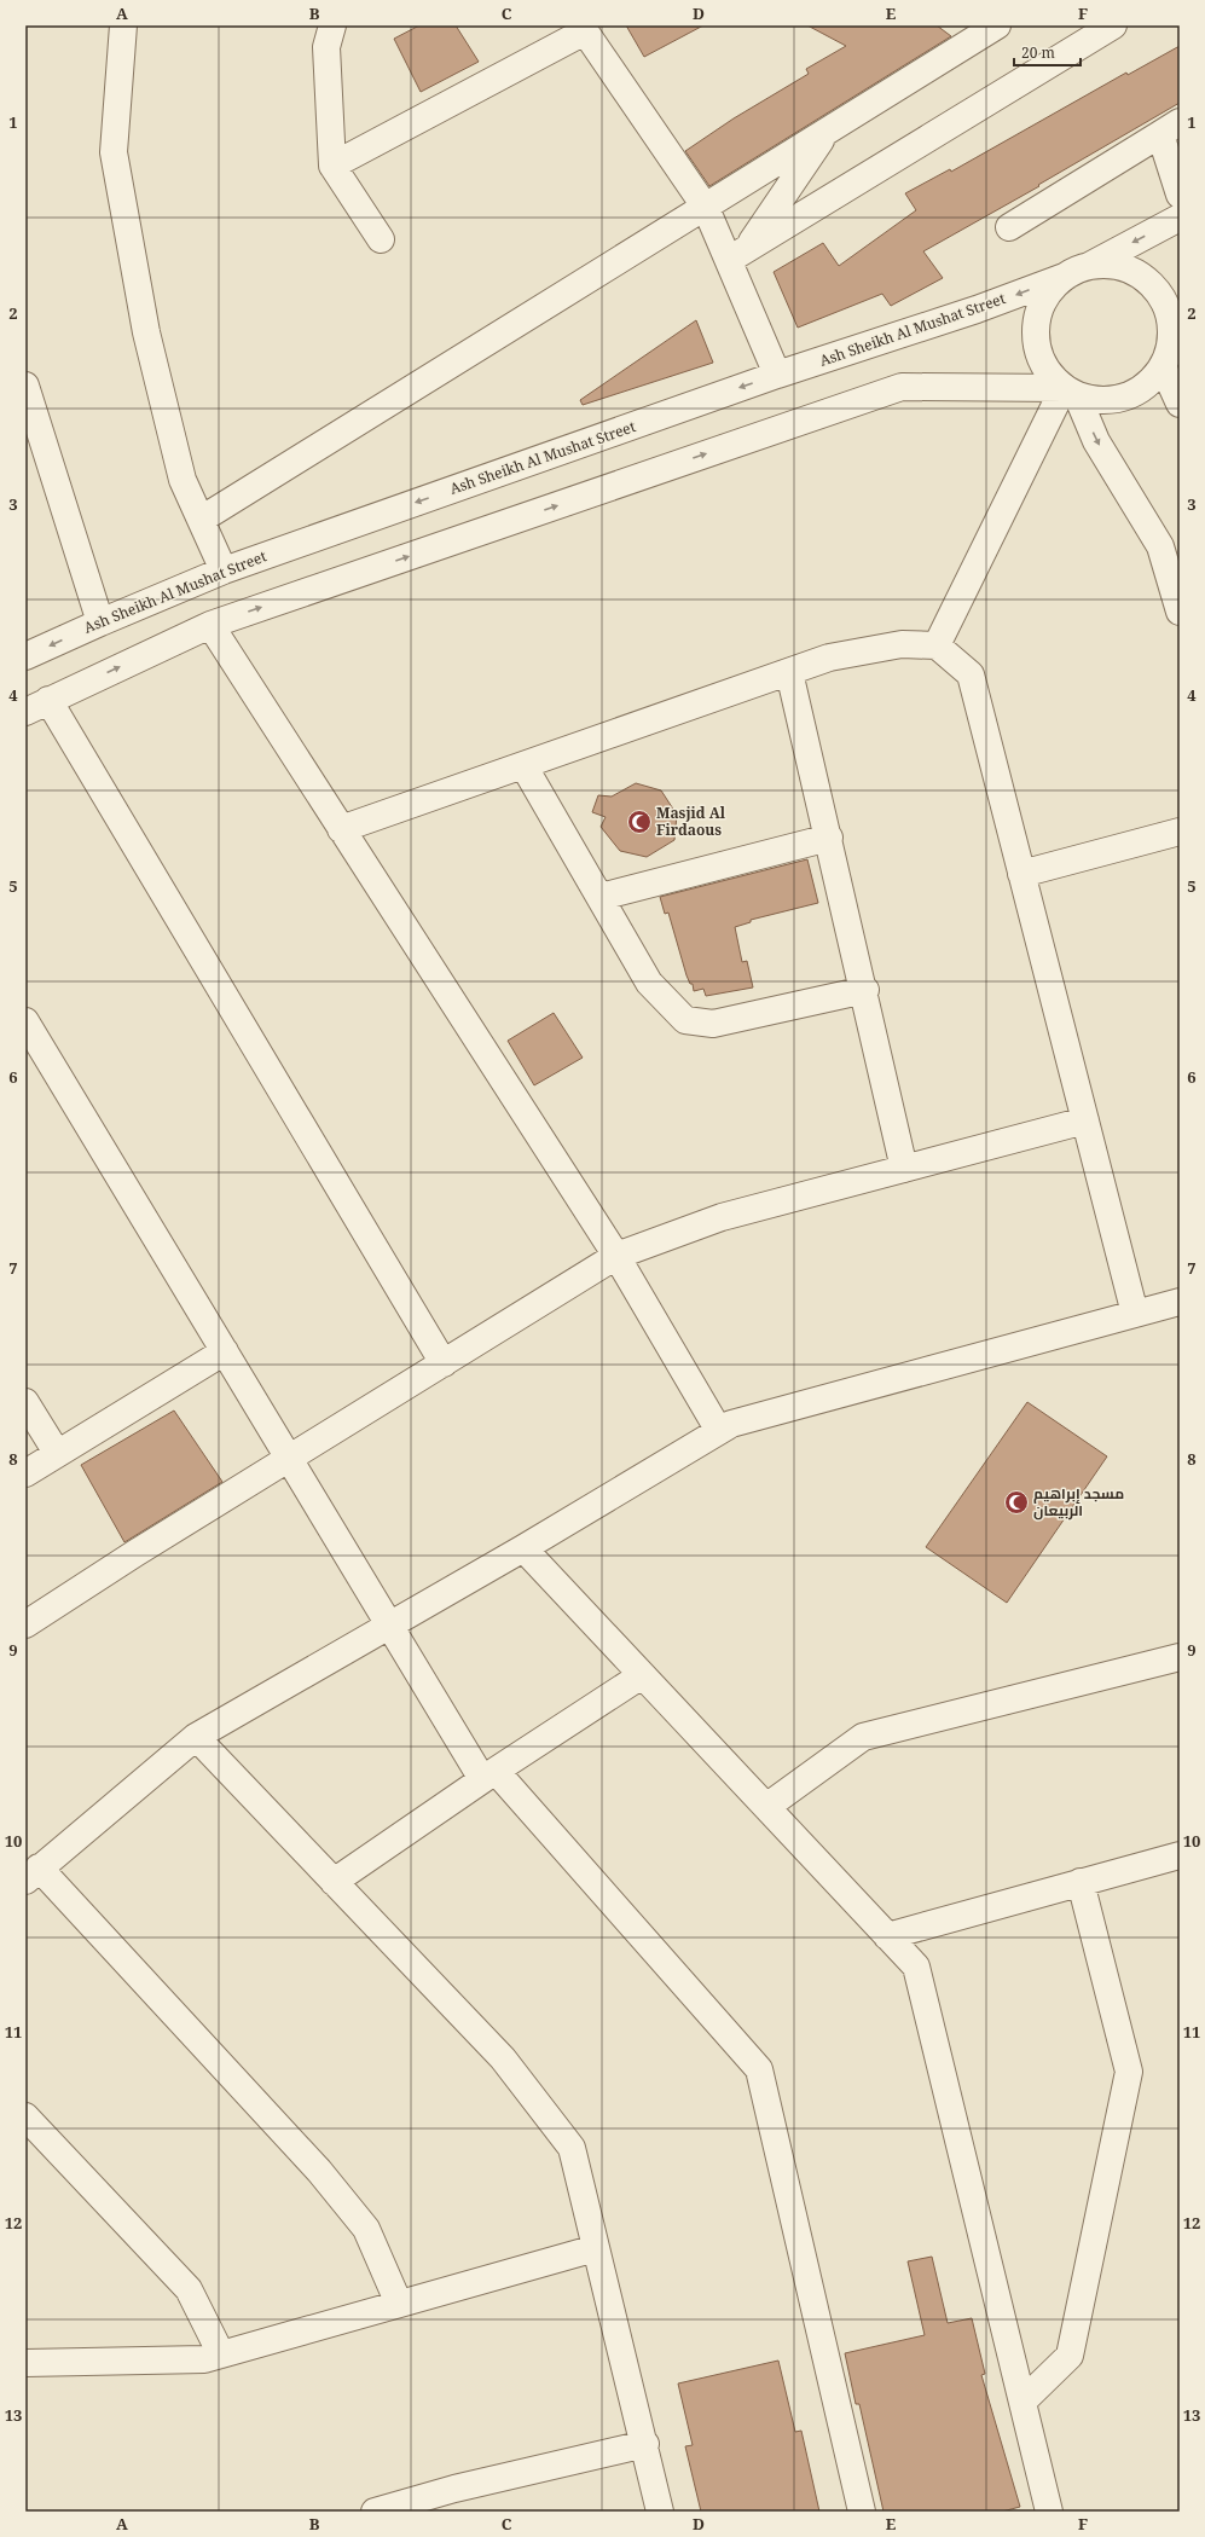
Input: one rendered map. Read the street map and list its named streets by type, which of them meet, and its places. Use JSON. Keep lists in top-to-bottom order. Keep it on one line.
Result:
{"streets":{"street":["Ash Sheikh Al Mushat Street"]},"places":{"mosque":["Masjid Al Firdaous","مسجد إبراهيم الربيعان"]},"scale_bar":"20 m","grid":{"columns":["A","B","C","D","E","F"],"rows":["1","2","3","4","5","6","7","8","9","10","11","12","13"]}}
